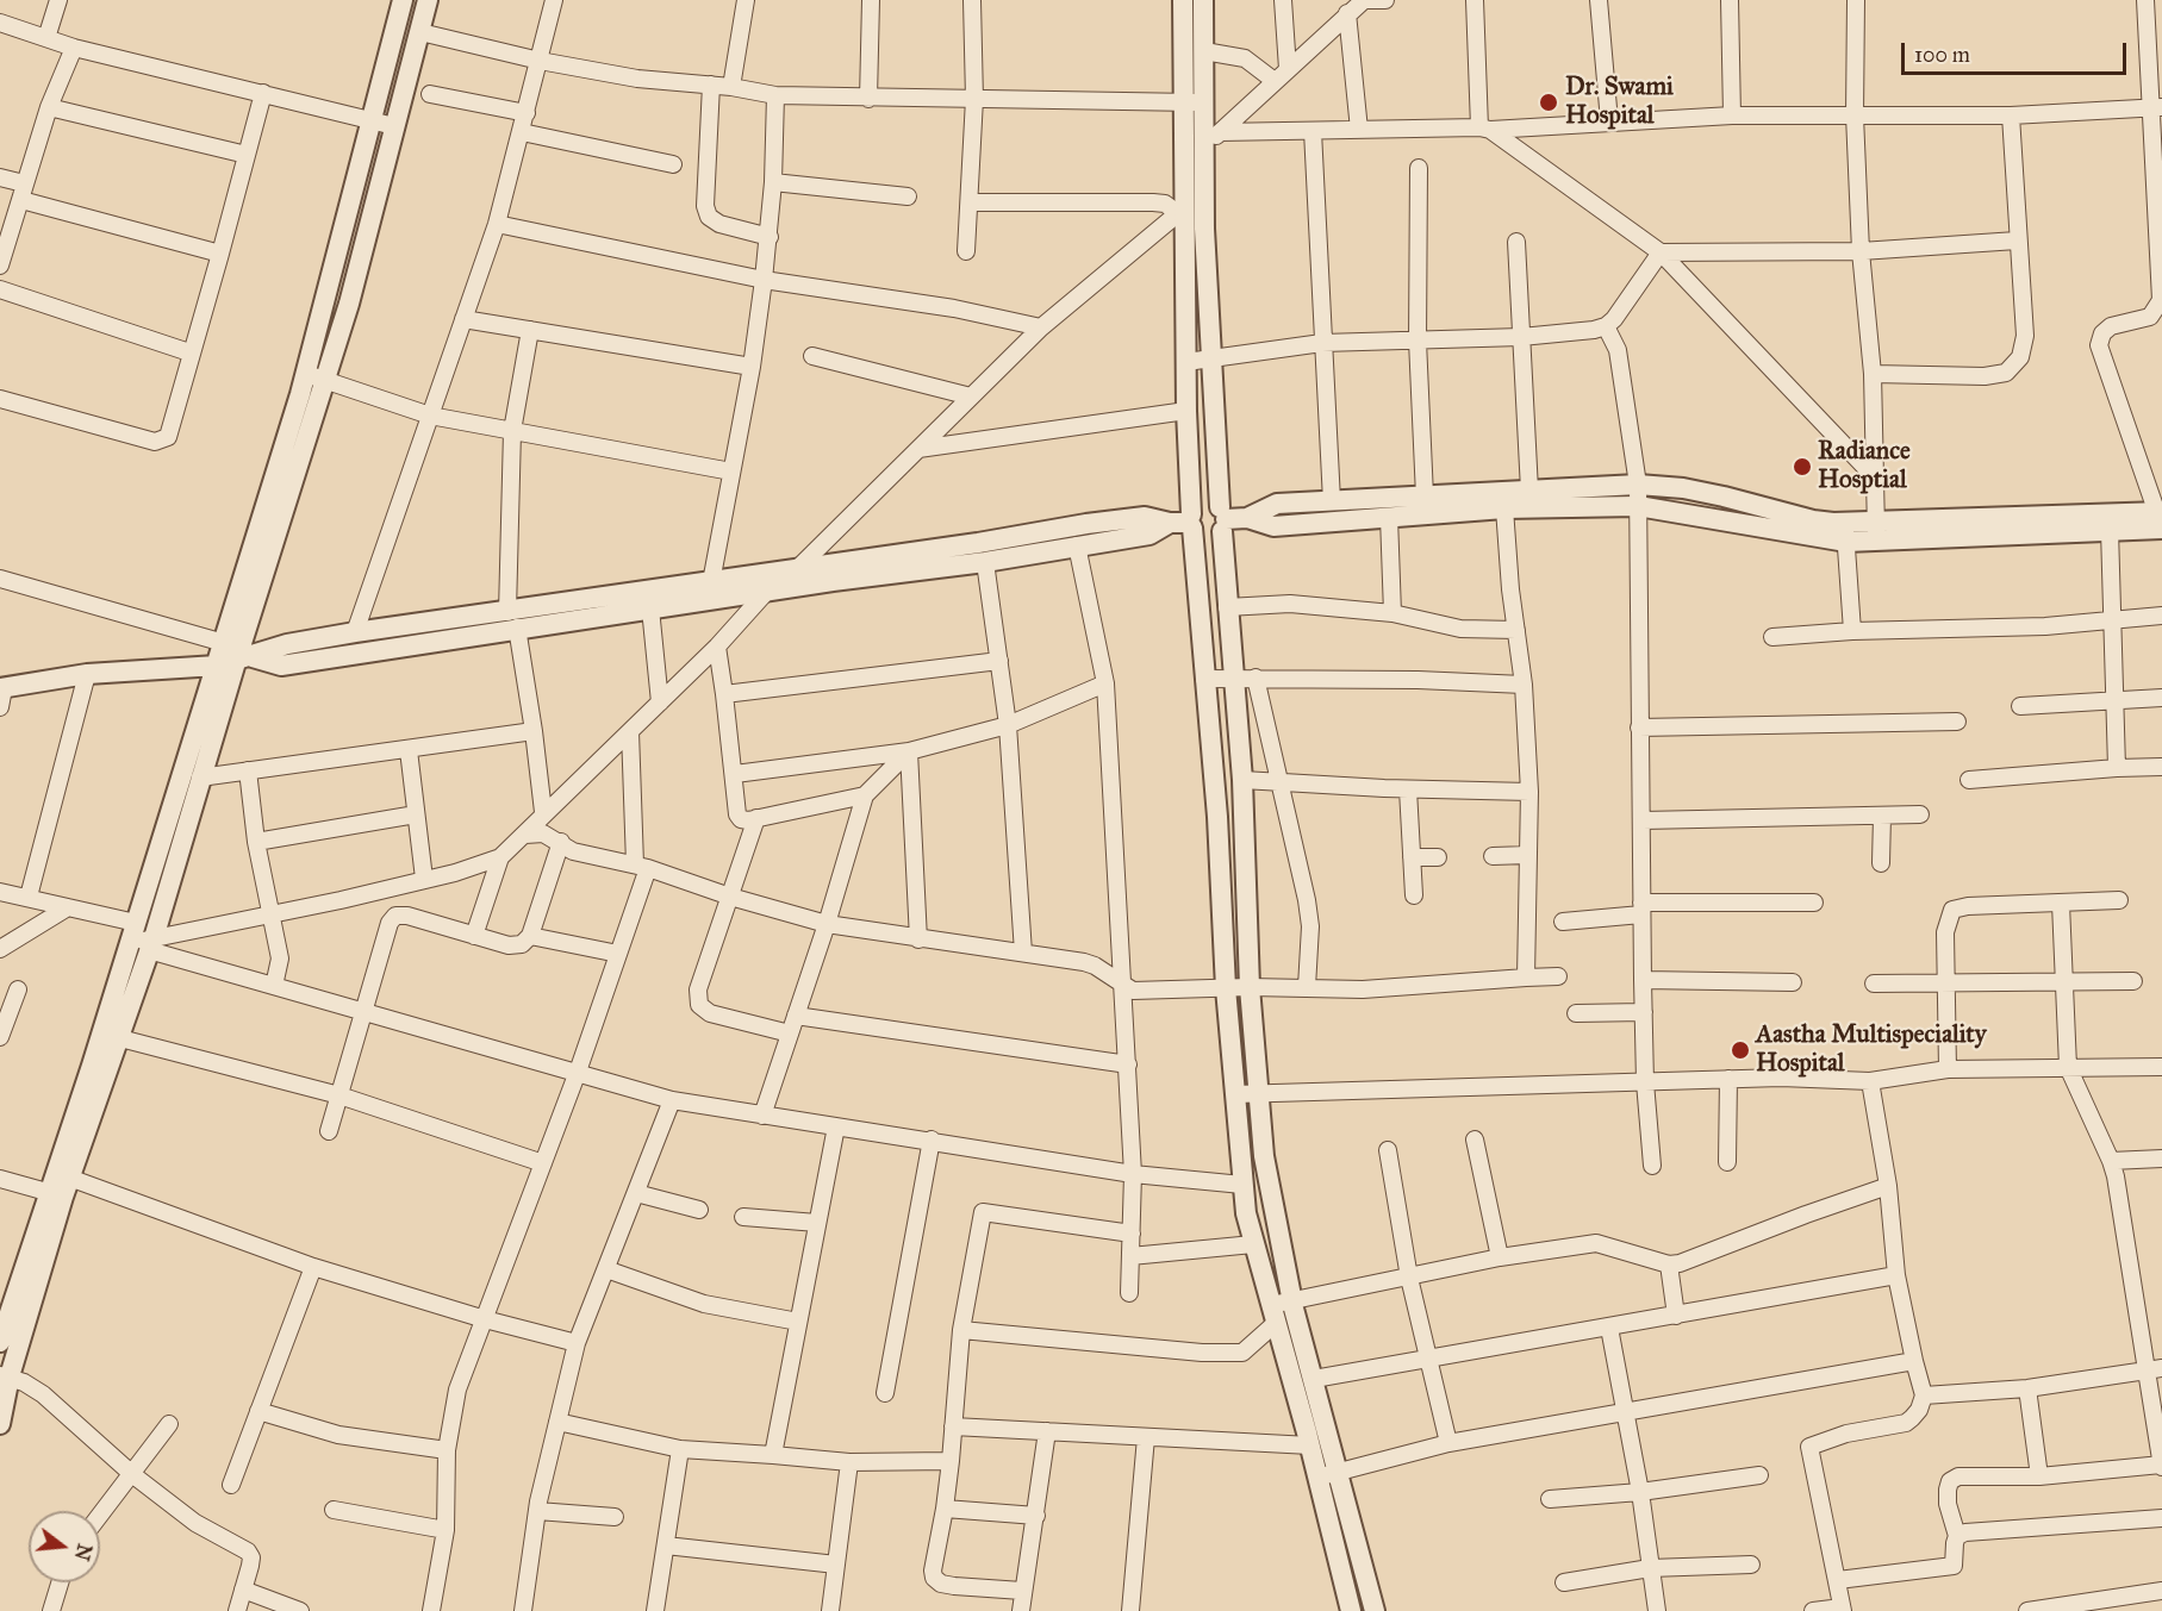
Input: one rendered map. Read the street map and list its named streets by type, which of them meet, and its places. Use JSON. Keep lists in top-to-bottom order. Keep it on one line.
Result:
{"places":["Dr. Swami Hospital","Radiance Hosptial","Aastha Multispeciality Hospital"],"scale_bar":"100 m","north":"right"}
